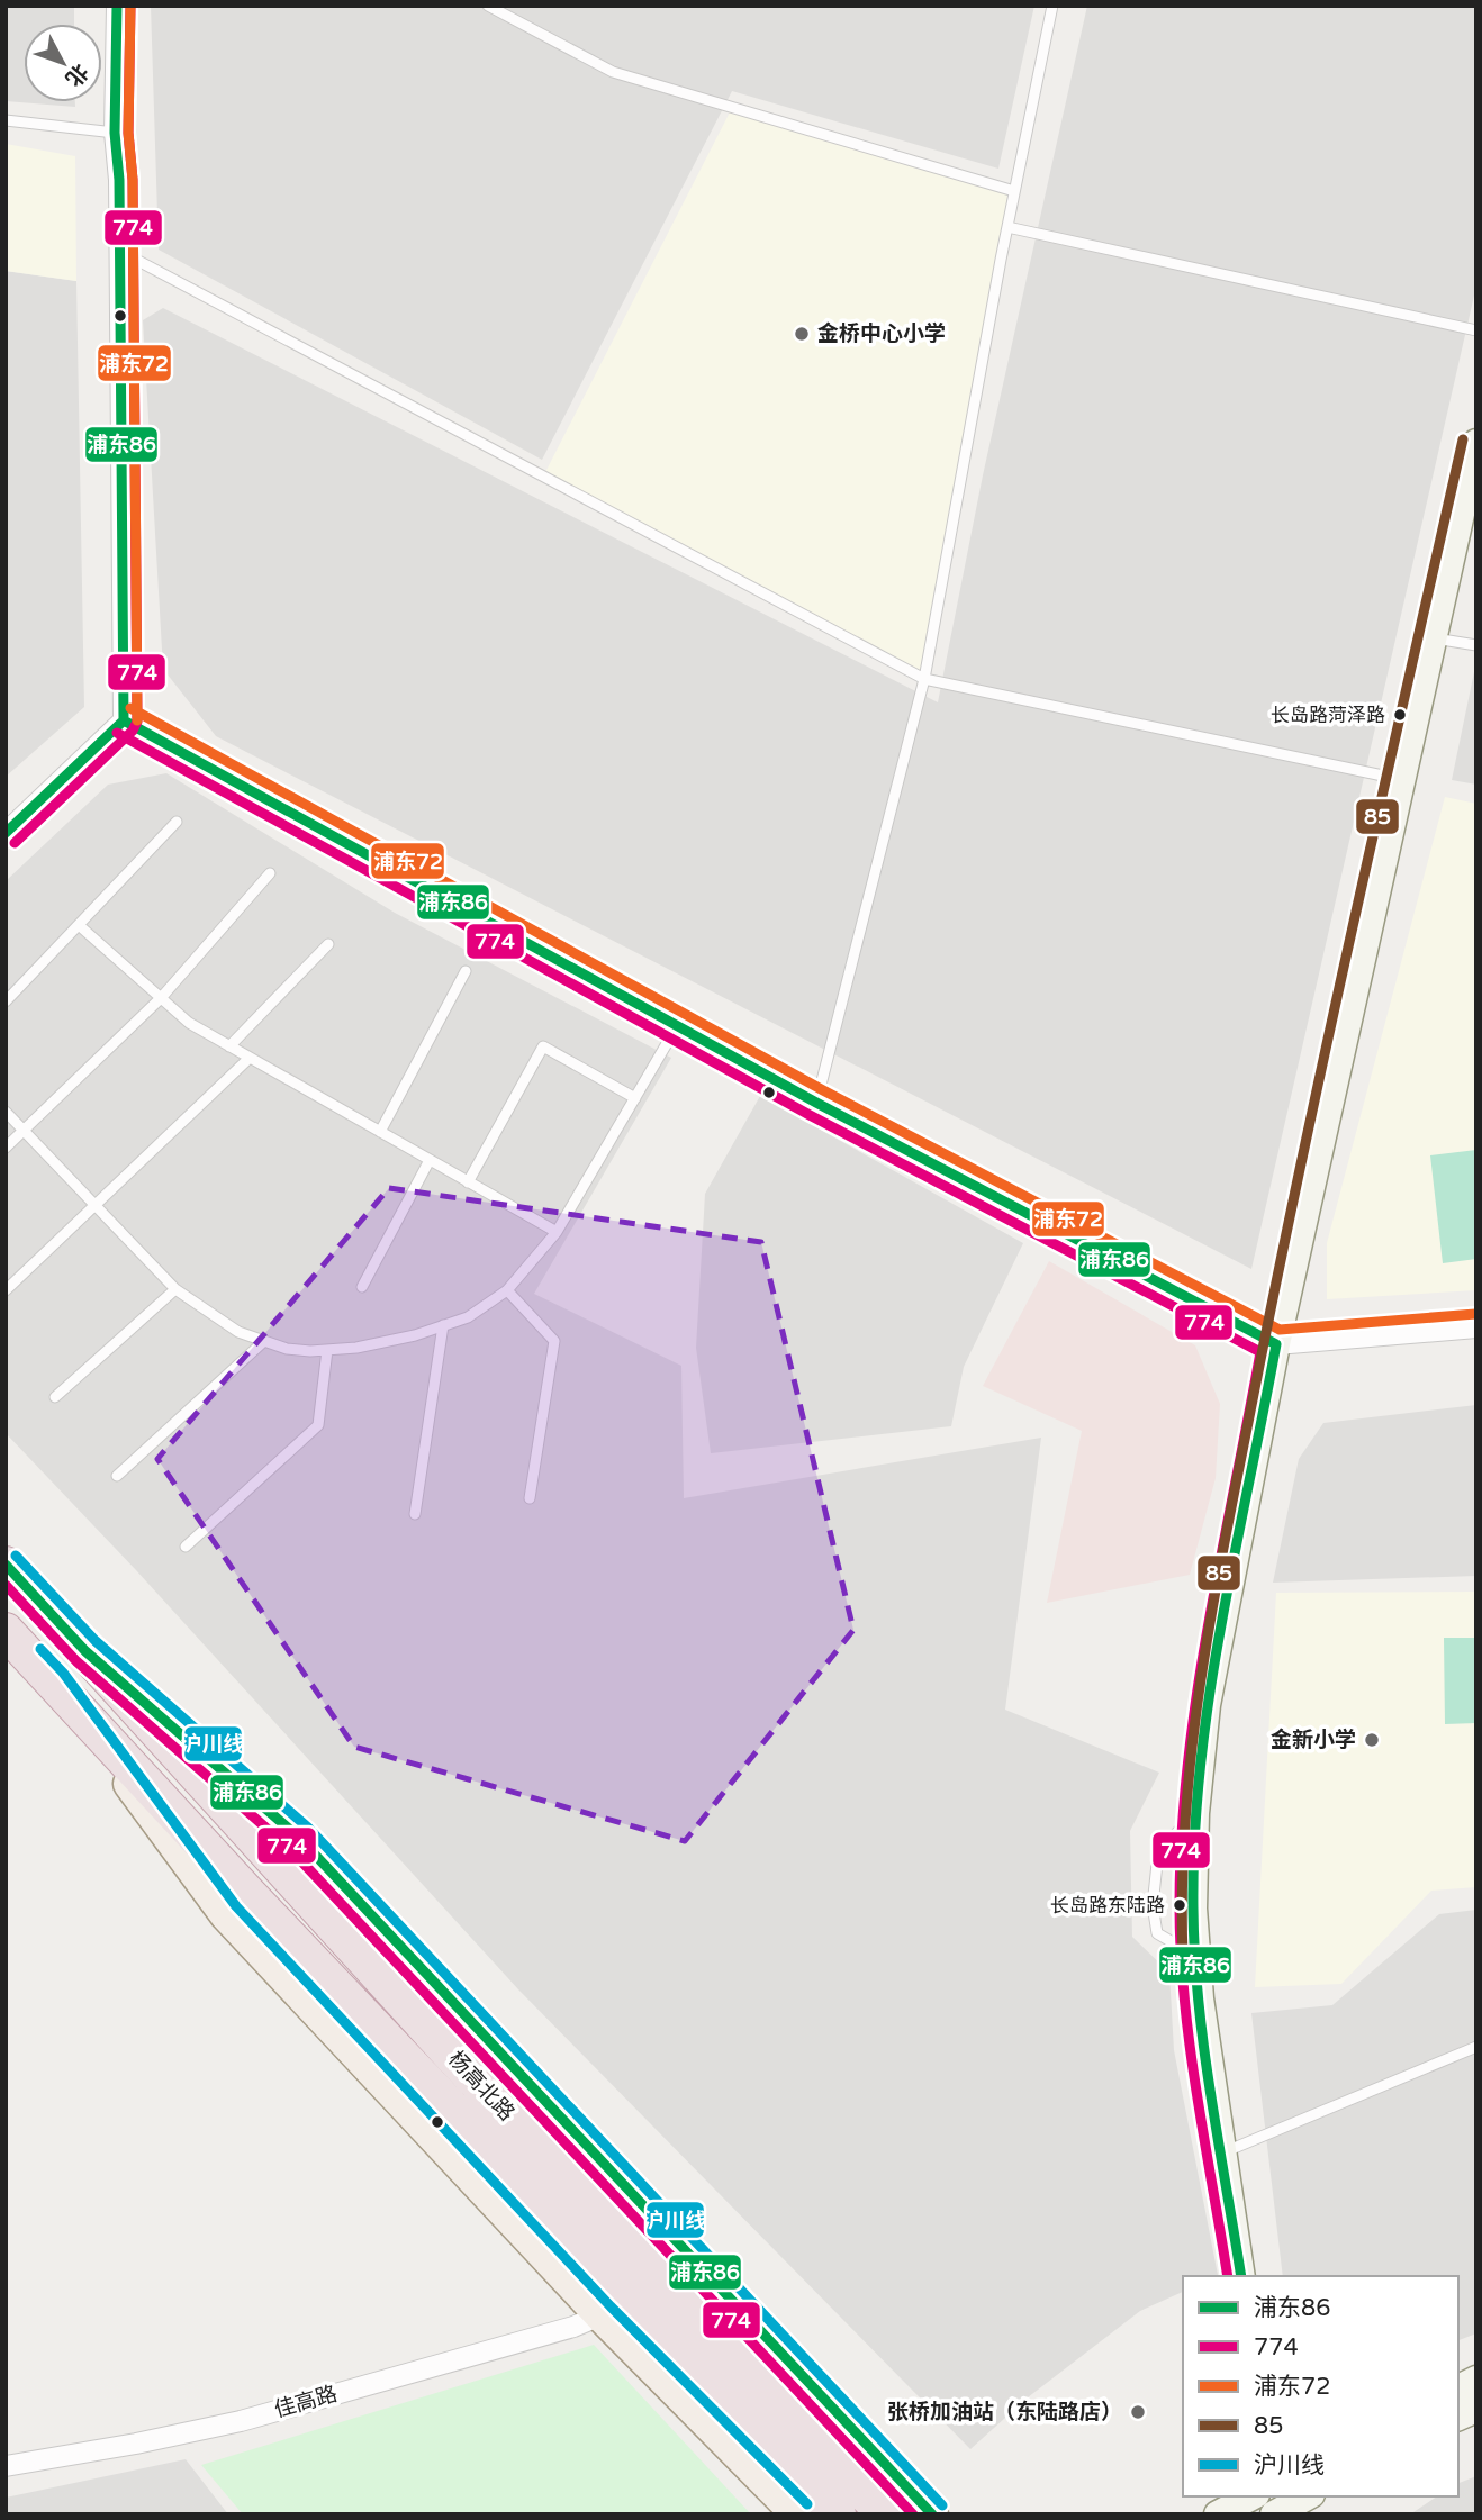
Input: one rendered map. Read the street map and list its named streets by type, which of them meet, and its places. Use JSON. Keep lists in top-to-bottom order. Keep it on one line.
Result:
{"streets":{"highway":["杨高北路"],"street":["佳高路"]},"crossings":[["杨高北路","佳高路"]],"places":["金桥中心小学","长岛路菏泽路","金新小学","长岛路东陆路","张桥加油站（东陆路店）"],"lines":["transit line 浦东86","transit line 774","transit line 浦东72","transit line 85","transit line 沪川线"],"legend":["浦东86","774","浦东72","85","沪川线"],"north":"bottom right"}
